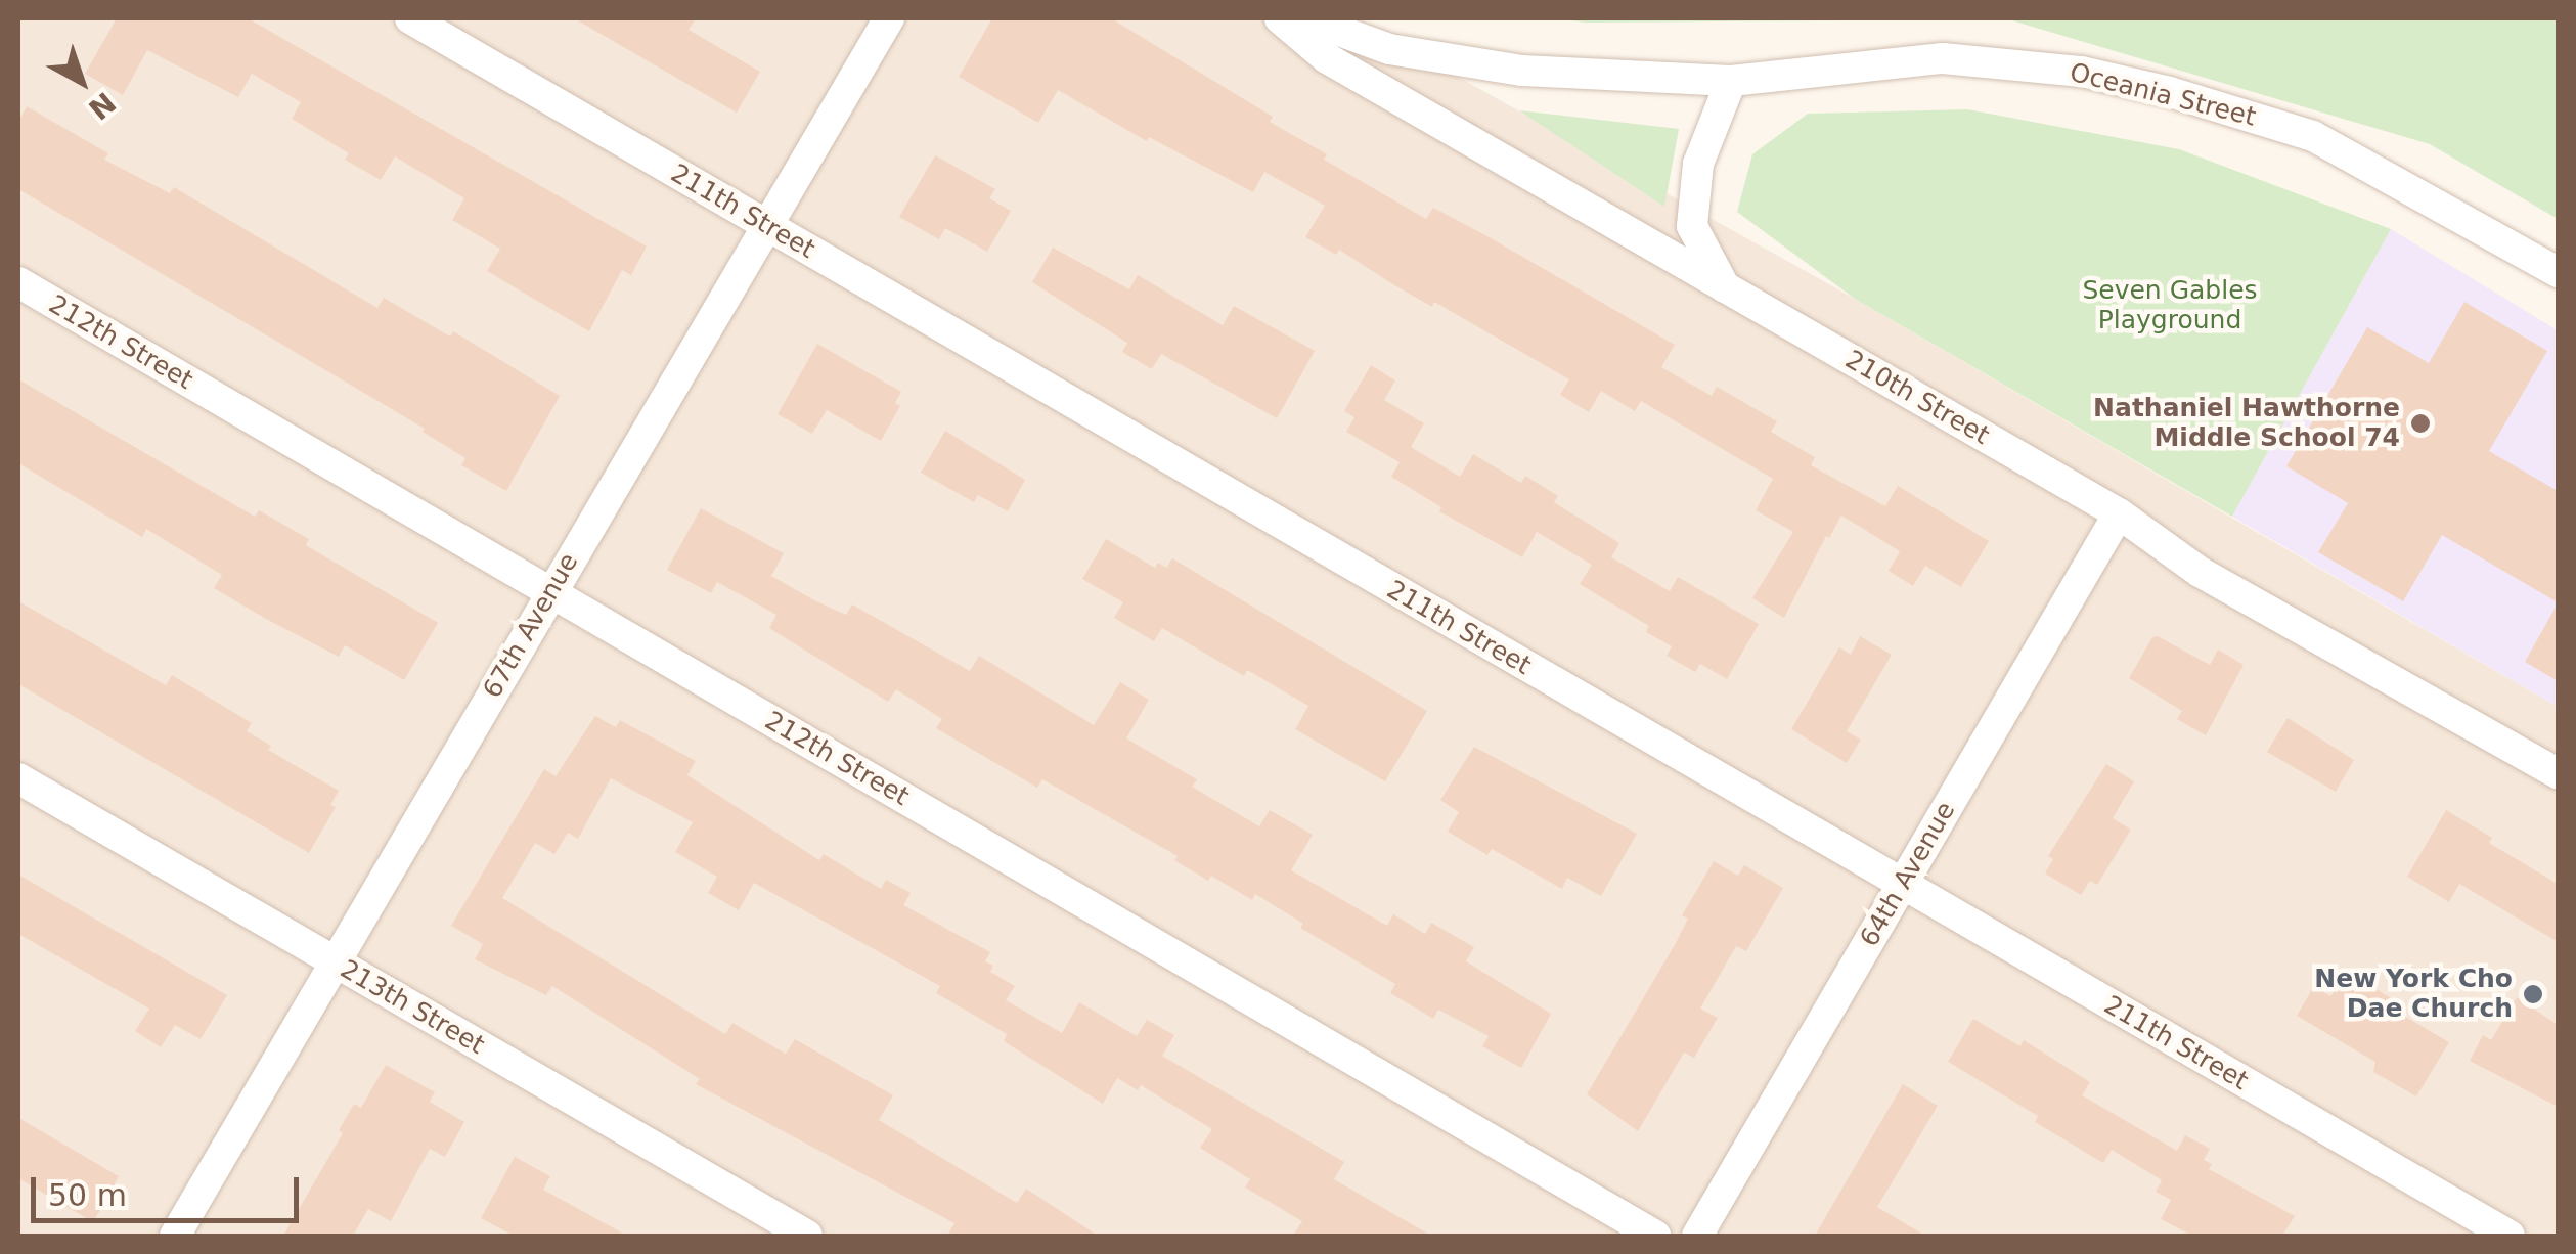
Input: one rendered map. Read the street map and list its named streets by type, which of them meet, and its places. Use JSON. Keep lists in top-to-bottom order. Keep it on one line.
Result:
{"streets":{"street":["Oceania Street","211th Street","212th Street","210th Street","67th Avenue","64th Avenue","213th Street"]},"crossings":[["211th Street","67th Avenue"],["211th Street","64th Avenue"],["212th Street","67th Avenue"],["210th Street","64th Avenue"],["67th Avenue","213th Street"]],"parks":["Seven Gables Playground"],"places":["Nathaniel Hawthorne Middle School 74","New York Cho Dae Church"],"scale_bar":"50 m","north":"bottom right"}
